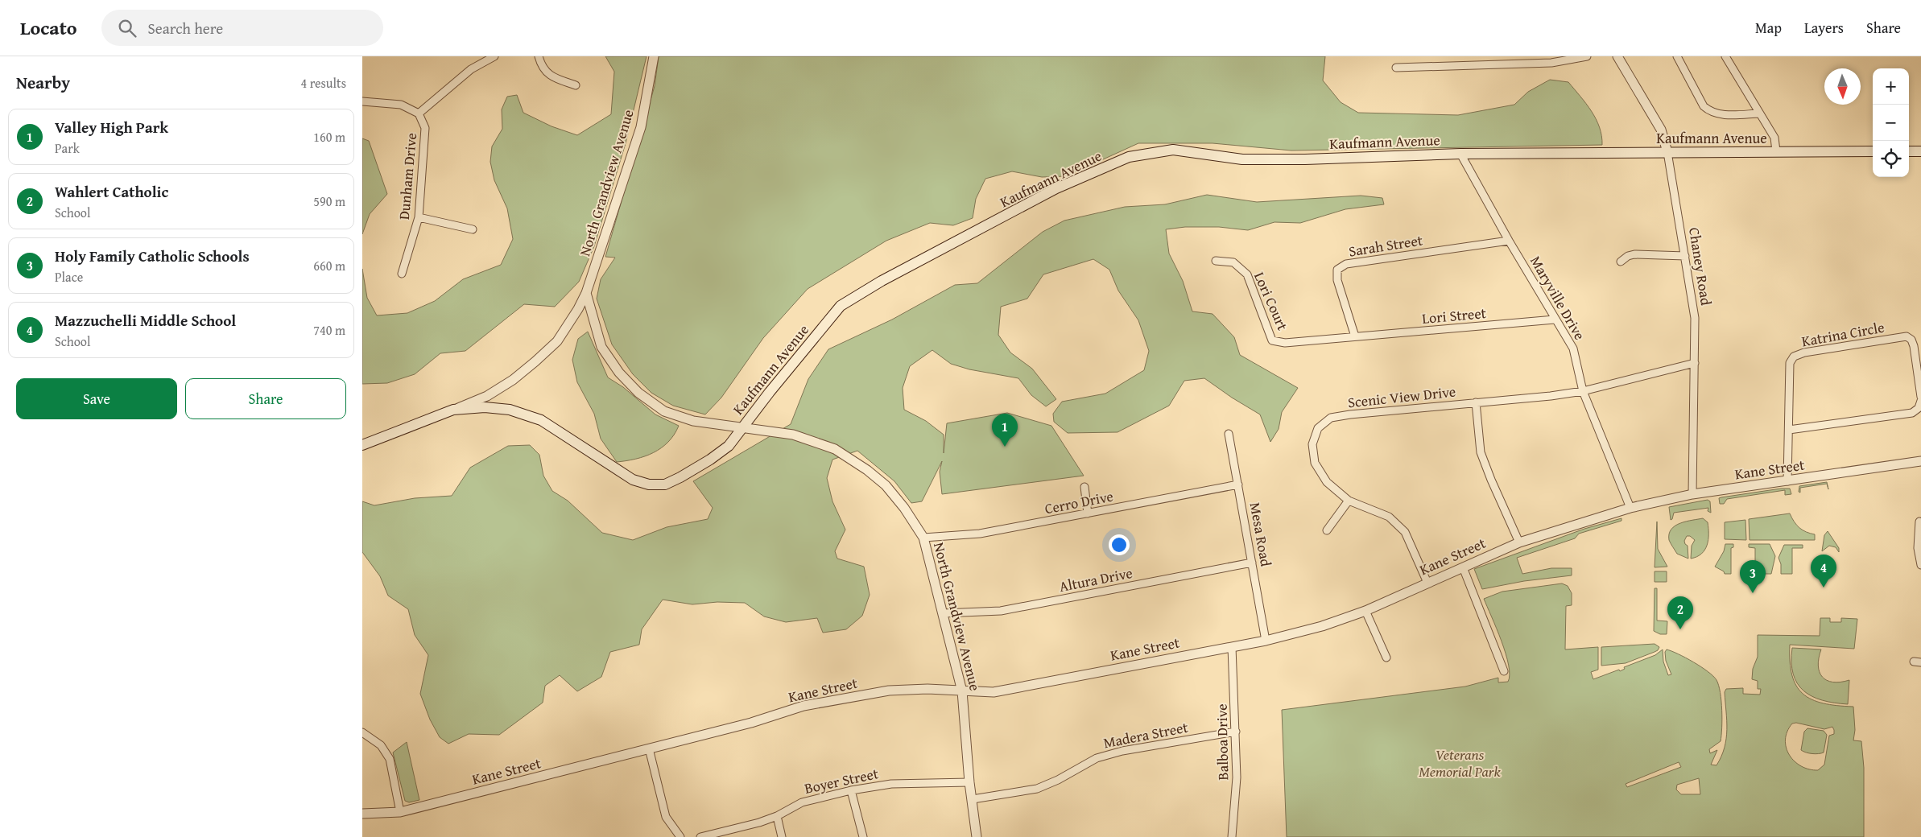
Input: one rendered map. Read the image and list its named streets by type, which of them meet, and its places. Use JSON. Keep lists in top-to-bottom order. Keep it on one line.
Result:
{"streets":{"main road":["Kaufmann Avenue"],"street":["Dunham Drive","North Grandview Avenue","Sarah Street","Chaney Road","Maryville Drive","Lori Court","Lori Street","Katrina Circle","Scenic View Drive","Kane Street","Cerro Drive","Mesa Road","Altura Drive","Madera Street","Balboa Drive","Boyer Street"]},"crossings":[["Kaufmann Avenue","North Grandview Avenue"],["Kaufmann Avenue","Chaney Road"],["Kaufmann Avenue","Maryville Drive"],["North Grandview Avenue","Kane Street"],["North Grandview Avenue","Cerro Drive"],["North Grandview Avenue","Altura Drive"],["North Grandview Avenue","Madera Street"],["North Grandview Avenue","Boyer Street"],["Sarah Street","Maryville Drive"],["Sarah Street","Lori Court"],["Sarah Street","Lori Street"],["Chaney Road","Scenic View Drive"],["Chaney Road","Kane Street"],["Maryville Drive","Lori Street"],["Maryville Drive","Scenic View Drive"],["Maryville Drive","Kane Street"],["Lori Court","Lori Street"],["Katrina Circle","Kane Street"],["Scenic View Drive","Kane Street"],["Kane Street","Mesa Road"],["Kane Street","Balboa Drive"],["Cerro Drive","Mesa Road"],["Mesa Road","Altura Drive"],["Madera Street","Balboa Drive"]],"parks":["Veterans Memorial Park"],"north":"bottom","page":{"header":"Locato","search":"Search here","nav":["Map","Layers","Share"],"heading":["Nearby","4 results"],"map_buttons":["+","−"],"list":[{"mark":"1","name":"Valley High Park","note":"Park","value":"160 m"},{"mark":"2","name":"Wahlert Catholic","note":"School","value":"590 m"},{"mark":"3","name":"Holy Family Catholic Schools","note":"Place","value":"660 m"},{"mark":"4","name":"Mazzuchelli Middle School","note":"School","value":"740 m"}],"buttons":["Save","Share"],"pins":["1","4","3","2"]}}
